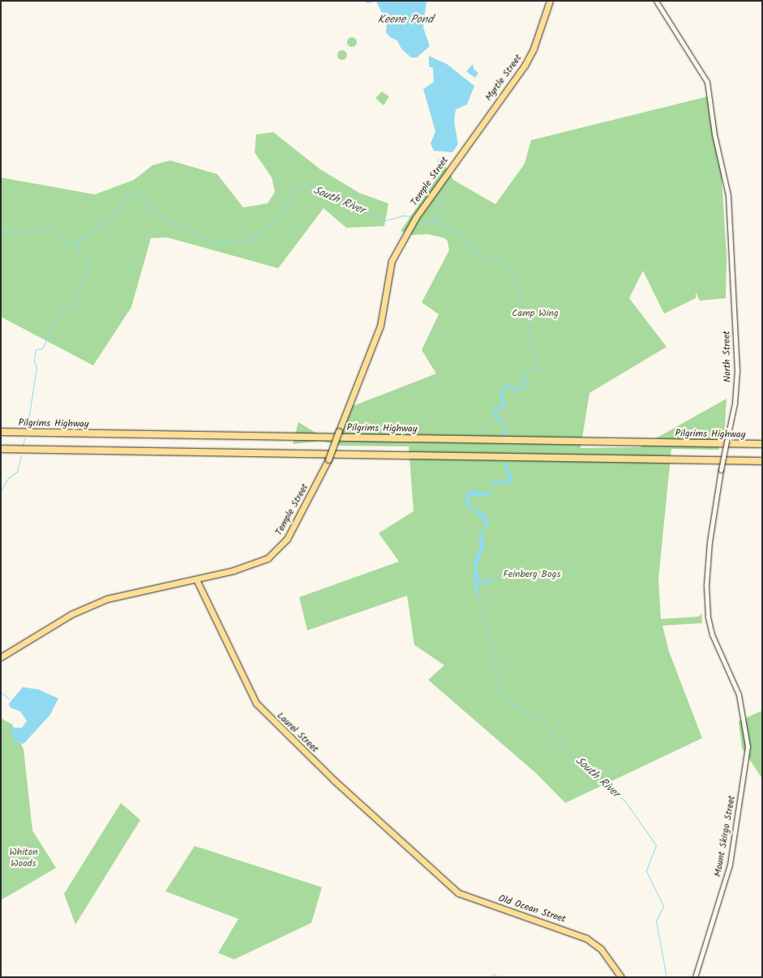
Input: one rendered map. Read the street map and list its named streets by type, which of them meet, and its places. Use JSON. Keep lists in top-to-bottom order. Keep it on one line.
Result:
{"streets":{"highway":["Pilgrims Highway"],"main road":["Myrtle Street","Temple Street","Laurel Street","Old Ocean Street"],"street":["North Street","Mount Skirgo Street"]},"crossings":[["Myrtle Street","Temple Street"],["Temple Street","Laurel Street"],["North Street","Mount Skirgo Street"],["Laurel Street","Old Ocean Street"]],"water":["Keene Pond","South River"],"parks":["Camp Wing","Feinberg Bogs","Whiton Woods"]}
